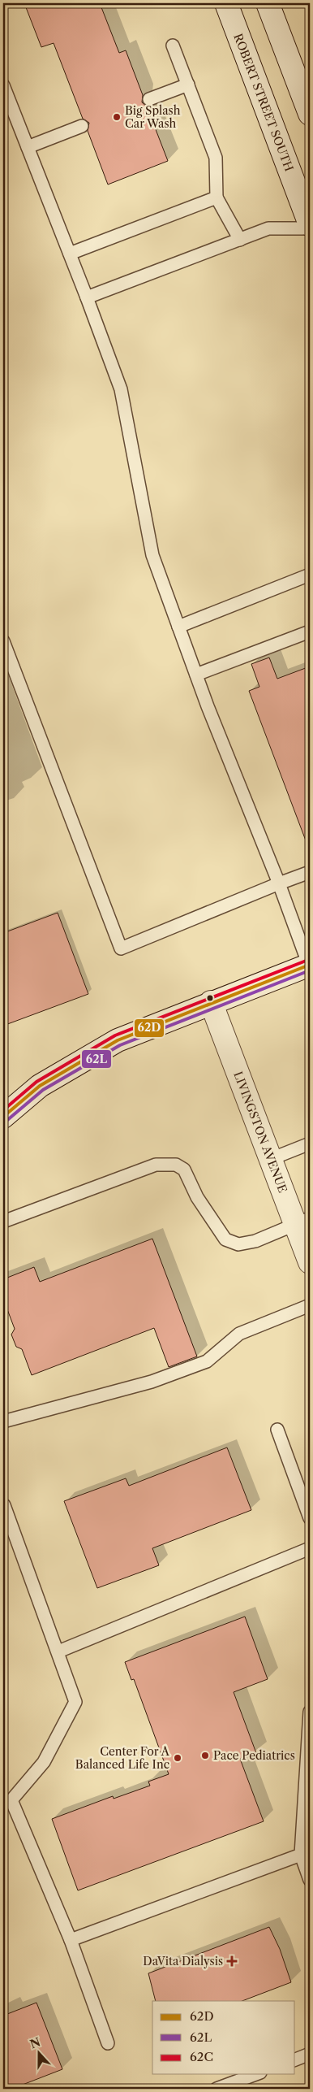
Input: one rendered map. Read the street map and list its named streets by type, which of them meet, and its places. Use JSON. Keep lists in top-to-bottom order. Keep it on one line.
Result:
{"streets":{"street":["ROBERT STREET SOUTH","LIVINGSTON AVENUE"]},"places":{"other":["Big Splash Car Wash","Pace Pediatrics","Center For A Balanced Life Inc"],"health":["DaVita Dialysis"]},"lines":["transit line 62C","transit line 62D","transit line 62L"],"legend":["62D","62L","62C"],"north":"top"}
